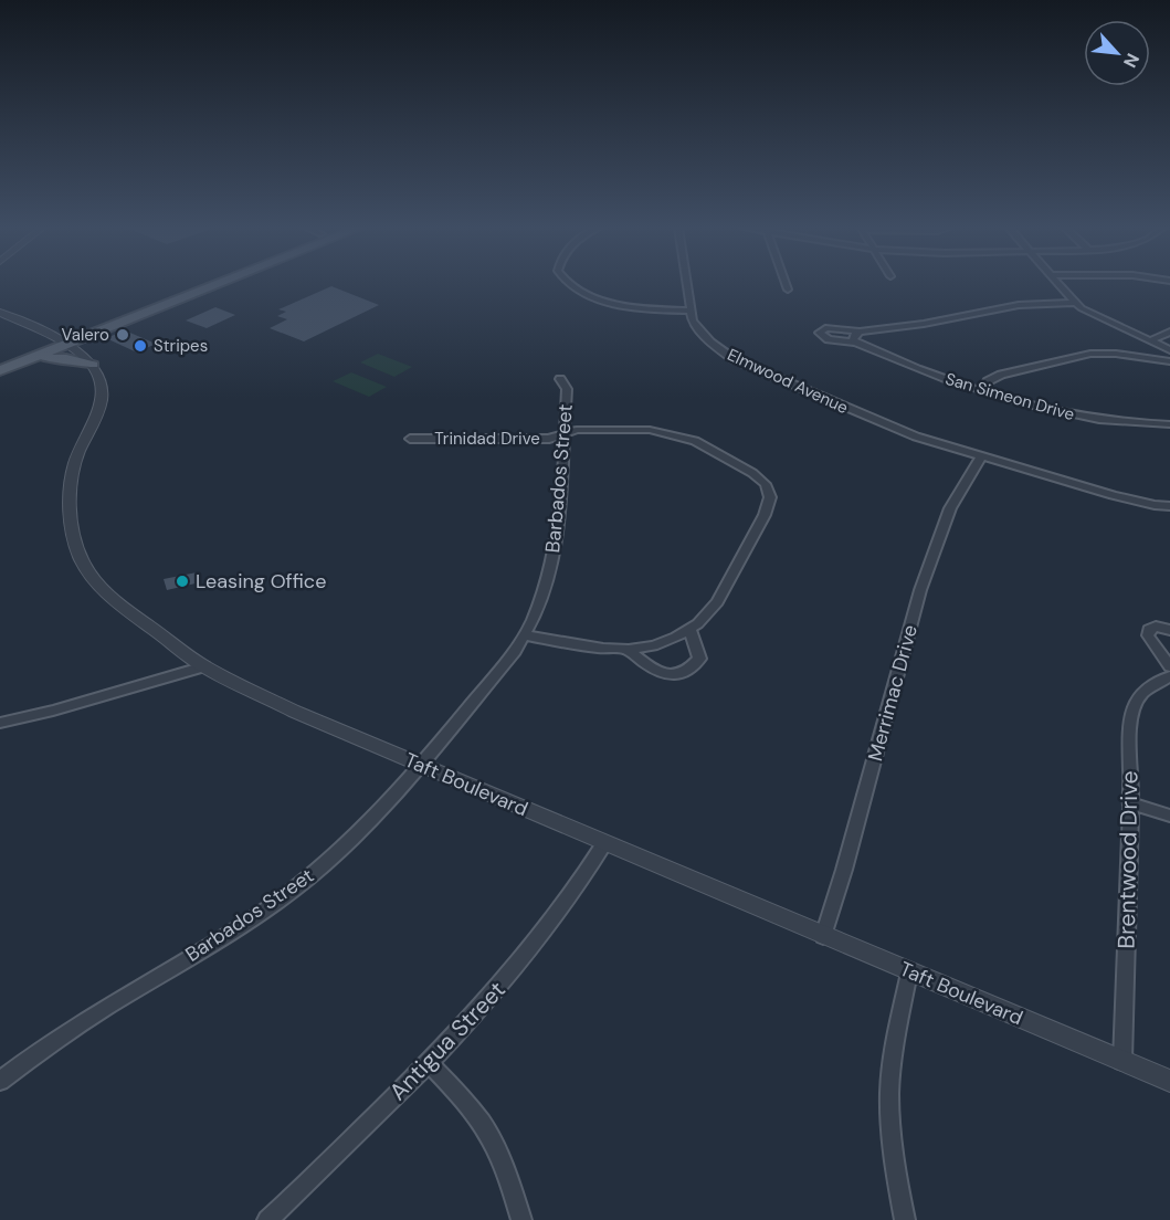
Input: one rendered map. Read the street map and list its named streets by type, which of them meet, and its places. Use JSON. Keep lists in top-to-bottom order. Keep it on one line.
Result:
{"streets":{"street":["Elmwood Avenue","San Simeon Drive","Trinidad Drive","Barbados Street","Merrimac Drive","Taft Boulevard","Brentwood Drive","Antigua Street"]},"crossings":[["Elmwood Avenue","Merrimac Drive"],["Trinidad Drive","Barbados Street"],["Barbados Street","Taft Boulevard"],["Merrimac Drive","Taft Boulevard"],["Taft Boulevard","Brentwood Drive"],["Taft Boulevard","Antigua Street"]],"places":["Valero","Stripes","Leasing Office"],"north":"bottom right"}
